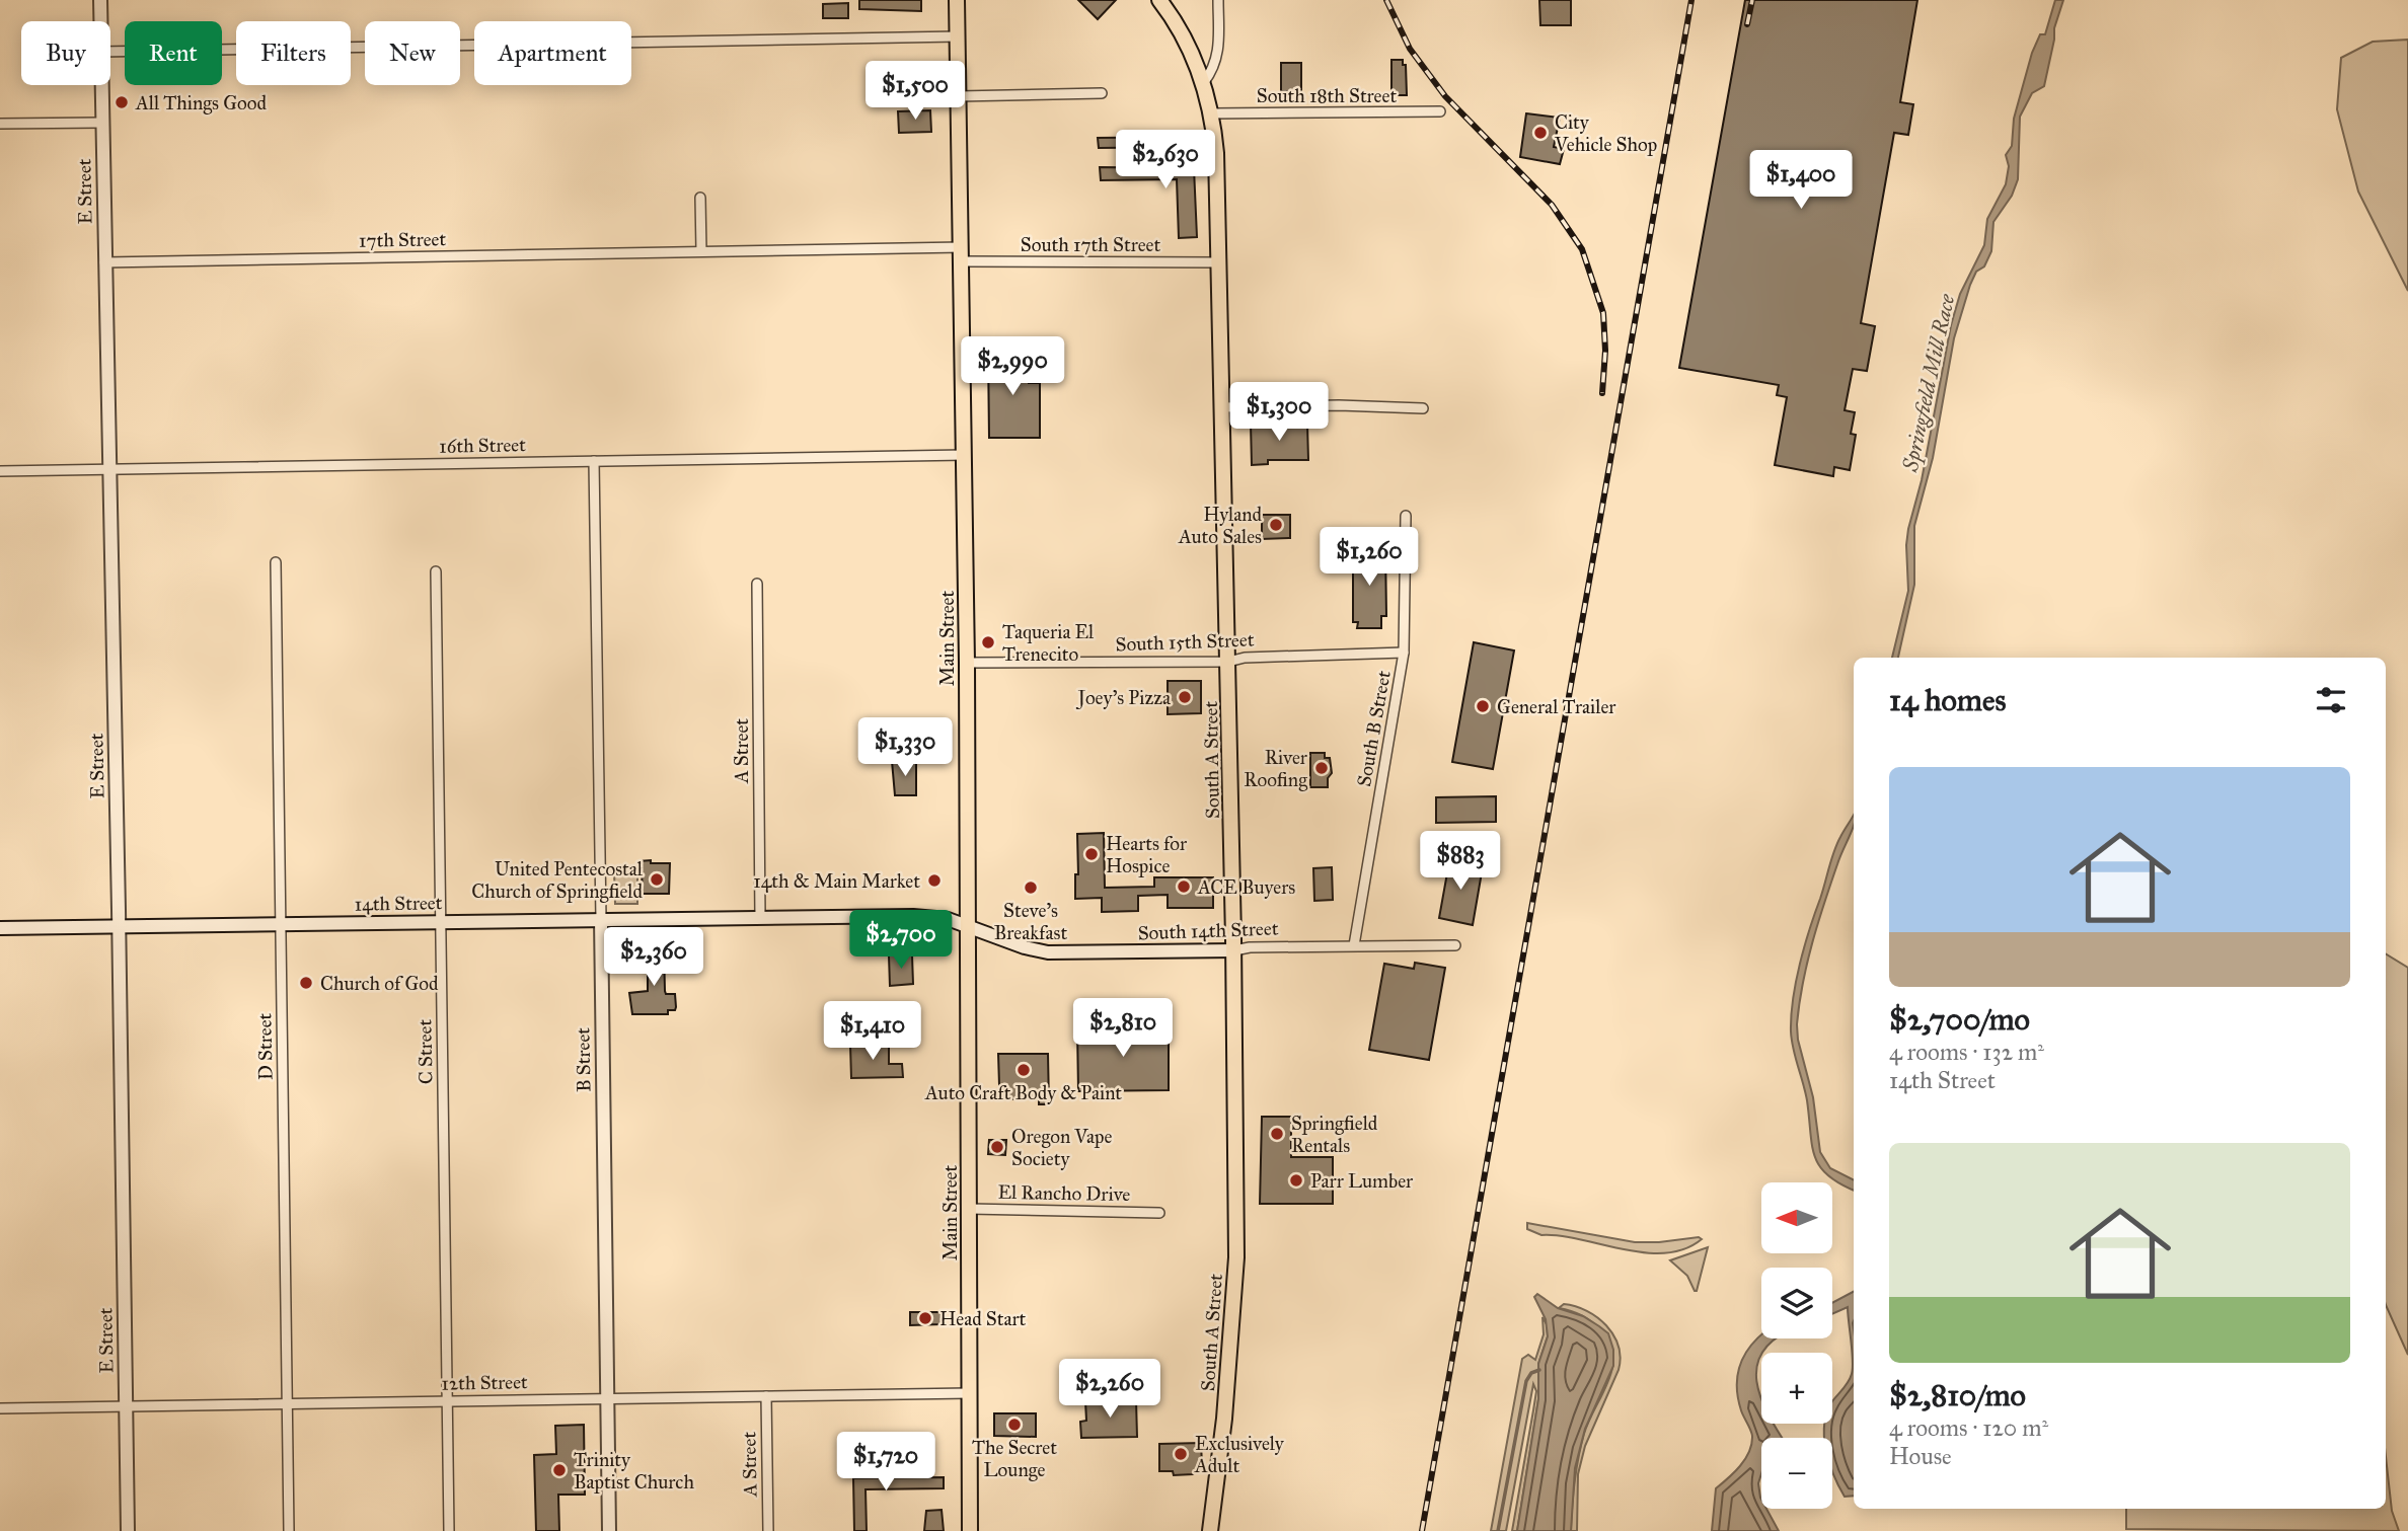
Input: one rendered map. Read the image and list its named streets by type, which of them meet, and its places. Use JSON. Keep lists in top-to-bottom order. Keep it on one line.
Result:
{"streets":{"main road":["Main Street","South A Street"],"street":["South 18th Street","E Street","17th Street","South 17th Street","16th Street","South 15th Street","South B Street","A Street","14th Street","South 14th Street","D Street","C Street","B Street","El Rancho Drive","12th Street"]},"crossings":[["South 18th Street","South A Street"],["E Street","17th Street"],["E Street","16th Street"],["E Street","14th Street"],["E Street","12th Street"],["17th Street","South 17th Street"],["17th Street","Main Street"],["South 17th Street","Main Street"],["South 17th Street","South A Street"],["16th Street","Main Street"],["16th Street","B Street"],["Main Street","South 15th Street"],["Main Street","14th Street"],["Main Street","South 14th Street"],["Main Street","El Rancho Drive"],["Main Street","12th Street"],["South 15th Street","South B Street"],["South 15th Street","South A Street"],["South B Street","South 14th Street"],["A Street","14th Street"],["A Street","12th Street"],["South A Street","South 14th Street"],["14th Street","South 14th Street"],["14th Street","D Street"],["14th Street","C Street"],["14th Street","B Street"],["D Street","12th Street"],["C Street","12th Street"],["B Street","12th Street"]],"water":["Springfield Mill Race"],"places":["All Things Good","City Vehicle Shop","Hyland Auto Sales","Taqueria El Trenecito","Joey's Pizza","General Trailer","River Roofing","Hearts for Hospice","United Pentecostal Church of Springfield","14th & Main Market","ACE Buyers","Steve’s Breakfast","Church of God","Auto Craft Body & Paint","Springfield Rentals","Oregon Vape Society","Parr Lumber","Head Start","The Secret Lounge","Exclusively Adult","Trinity Baptist Church"],"north":"left","page":{"chip":["Buy","Rent","Filters","New","Apartment"],"price":["$1,500","$2,630","$1,400","$2,990","$1,300","$1,260","$1,330","$883","$2,700","$2,360","$2,810","$1,410","$2,260","$1,720"],"heading":"14 homes","list":[{"name":"$2,700/mo","note":"4 rooms · 132 m² · 14th Street"},{"name":"$2,810/mo","note":"4 rooms · 120 m² · House"}],"map_buttons":["+","−"]}}
